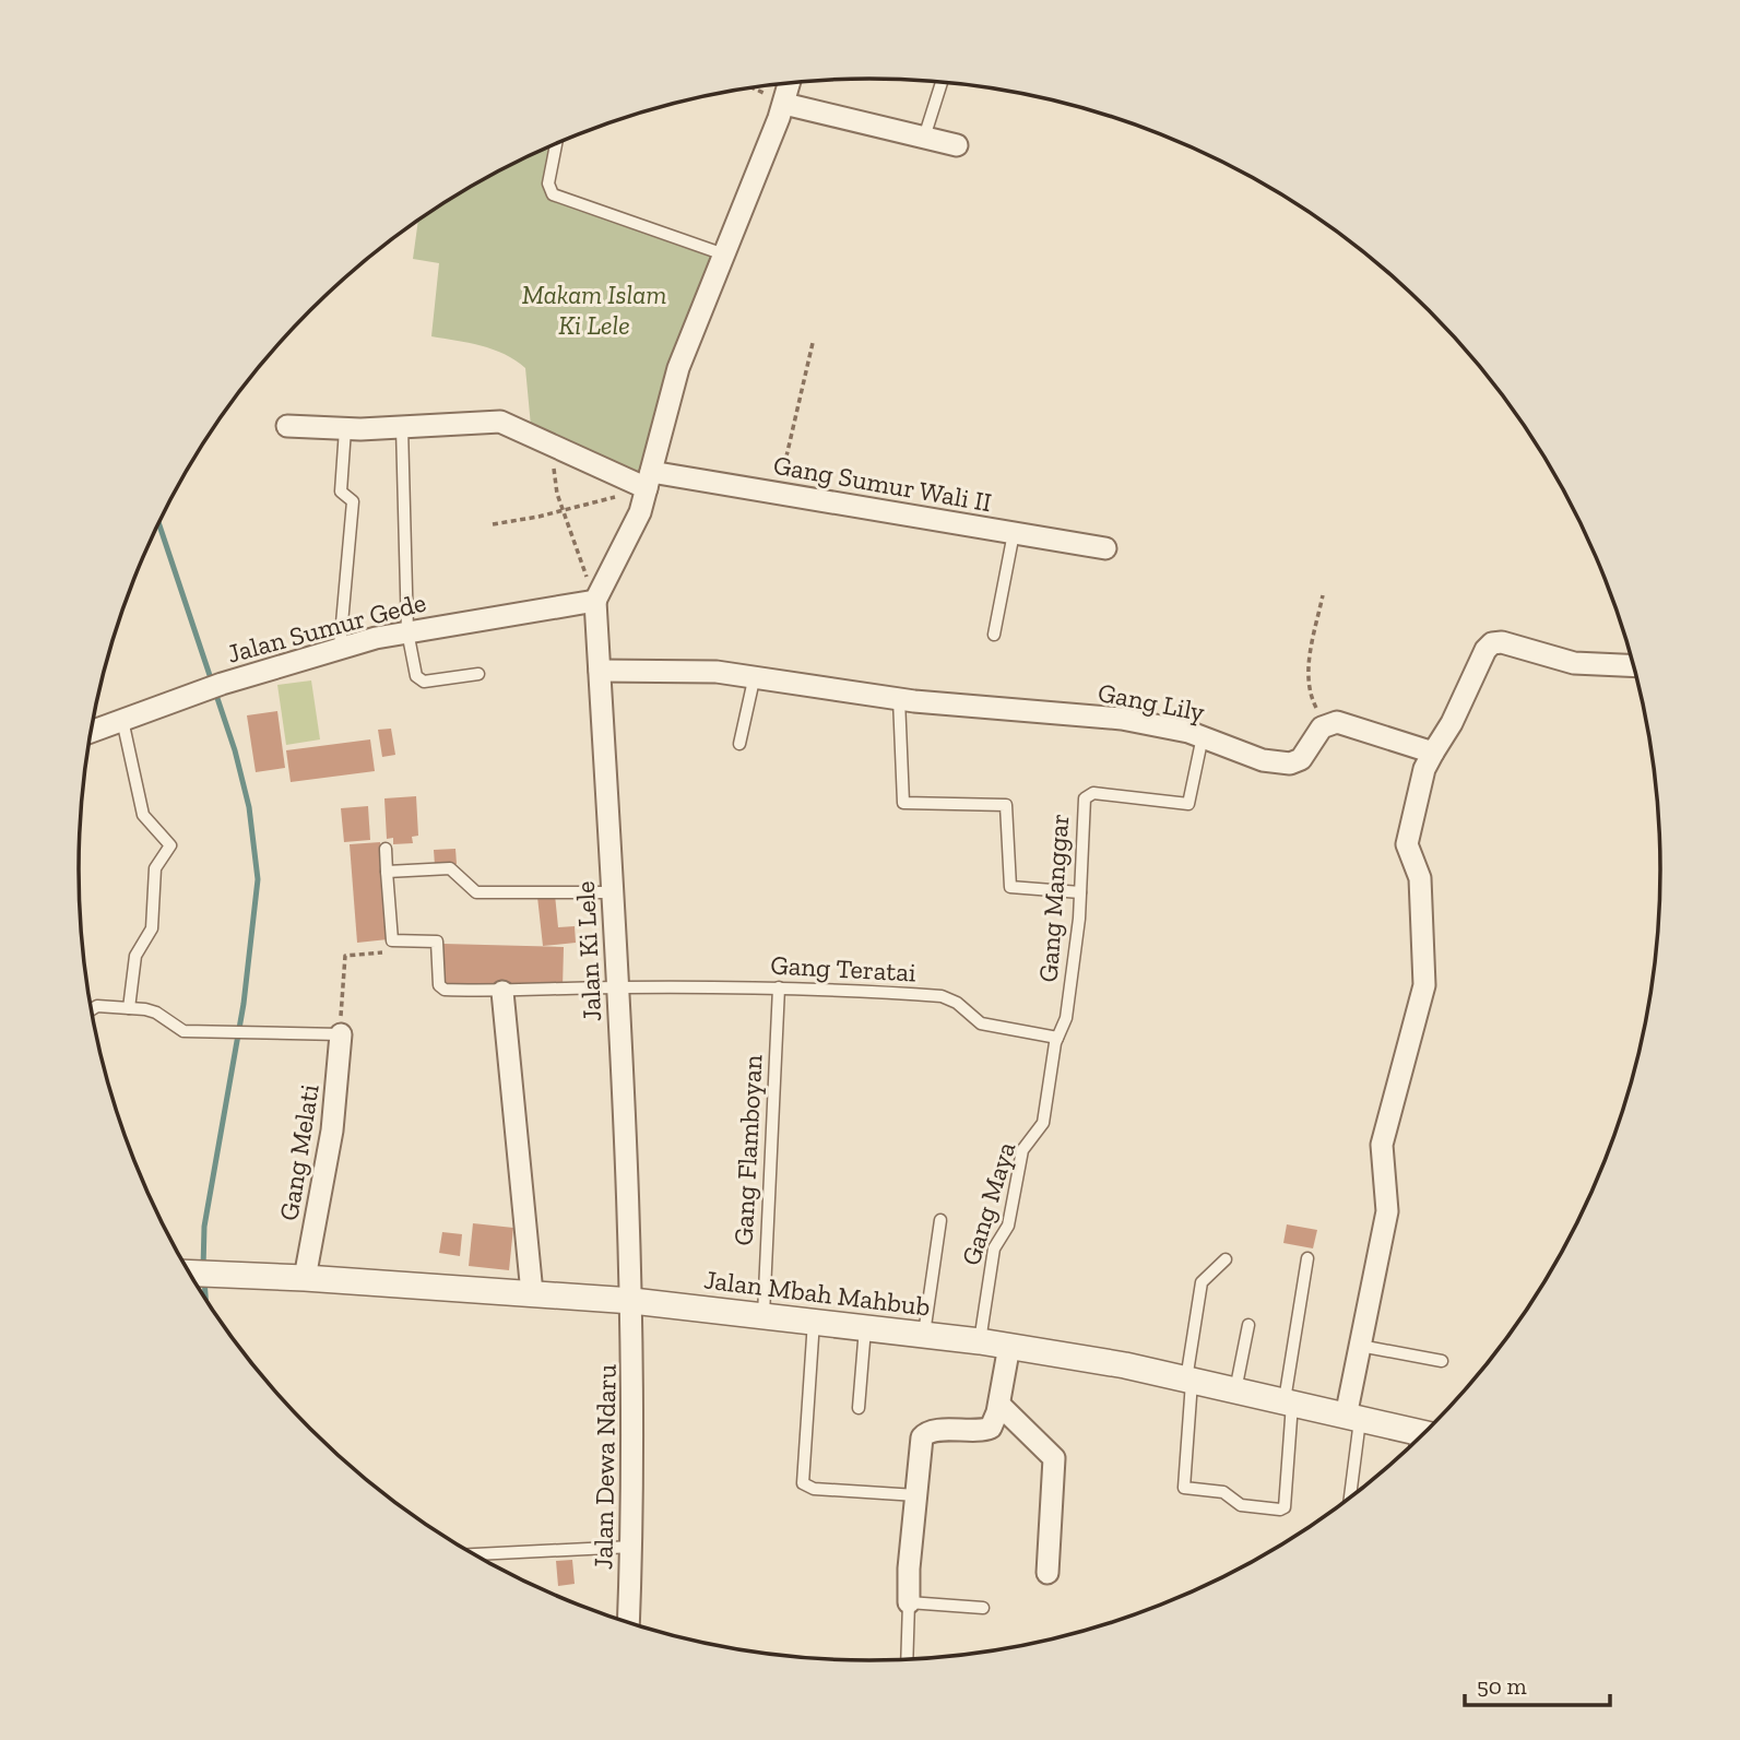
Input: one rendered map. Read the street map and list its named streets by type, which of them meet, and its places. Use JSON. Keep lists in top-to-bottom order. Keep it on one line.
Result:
{"streets":{"street":["Gang Sumur Wali II","Jalan Sumur Gede","Gang Lily","Jalan Ki Lele","Gang Melati","Jalan Mbah Mahbub","Jalan Dewa Ndaru"],"lane":["Gang Manggar","Gang Teratai","Gang Flamboyan","Gang Maya"]},"crossings":[["Jalan Sumur Gede","Jalan Ki Lele"],["Gang Lily","Gang Manggar"],["Gang Lily","Jalan Ki Lele"],["Gang Manggar","Gang Teratai"],["Gang Manggar","Gang Maya"],["Jalan Ki Lele","Gang Teratai"],["Jalan Ki Lele","Jalan Mbah Mahbub"],["Jalan Ki Lele","Jalan Dewa Ndaru"],["Gang Teratai","Gang Flamboyan"],["Gang Teratai","Gang Maya"],["Gang Flamboyan","Jalan Mbah Mahbub"],["Gang Melati","Jalan Mbah Mahbub"],["Gang Maya","Jalan Mbah Mahbub"],["Jalan Mbah Mahbub","Jalan Dewa Ndaru"]],"parks":["Makam Islam Ki Lele"],"scale_bar":"50 m"}
